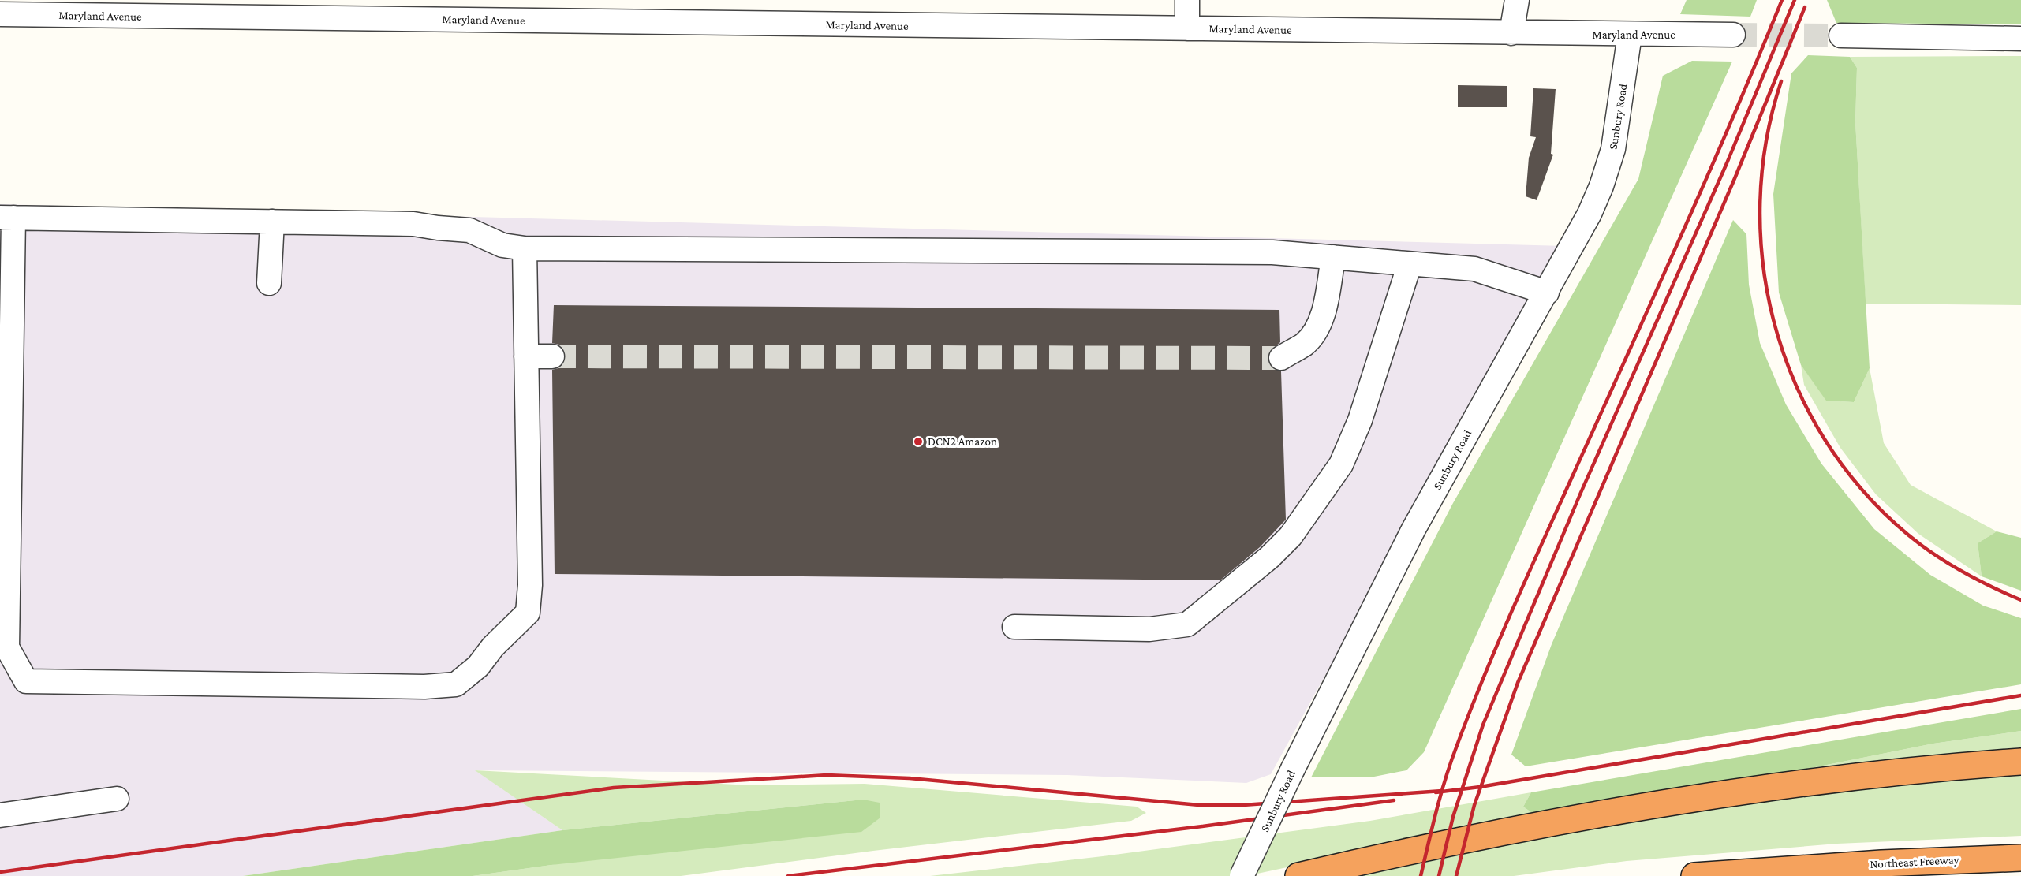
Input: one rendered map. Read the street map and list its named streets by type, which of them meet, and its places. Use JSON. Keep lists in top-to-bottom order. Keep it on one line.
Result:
{"streets":{"highway":["Northeast Freeway"],"street":["Maryland Avenue","Sunbury Road"]},"crossings":[["Maryland Avenue","Sunbury Road"]],"places":["DCN2 Amazon"]}
